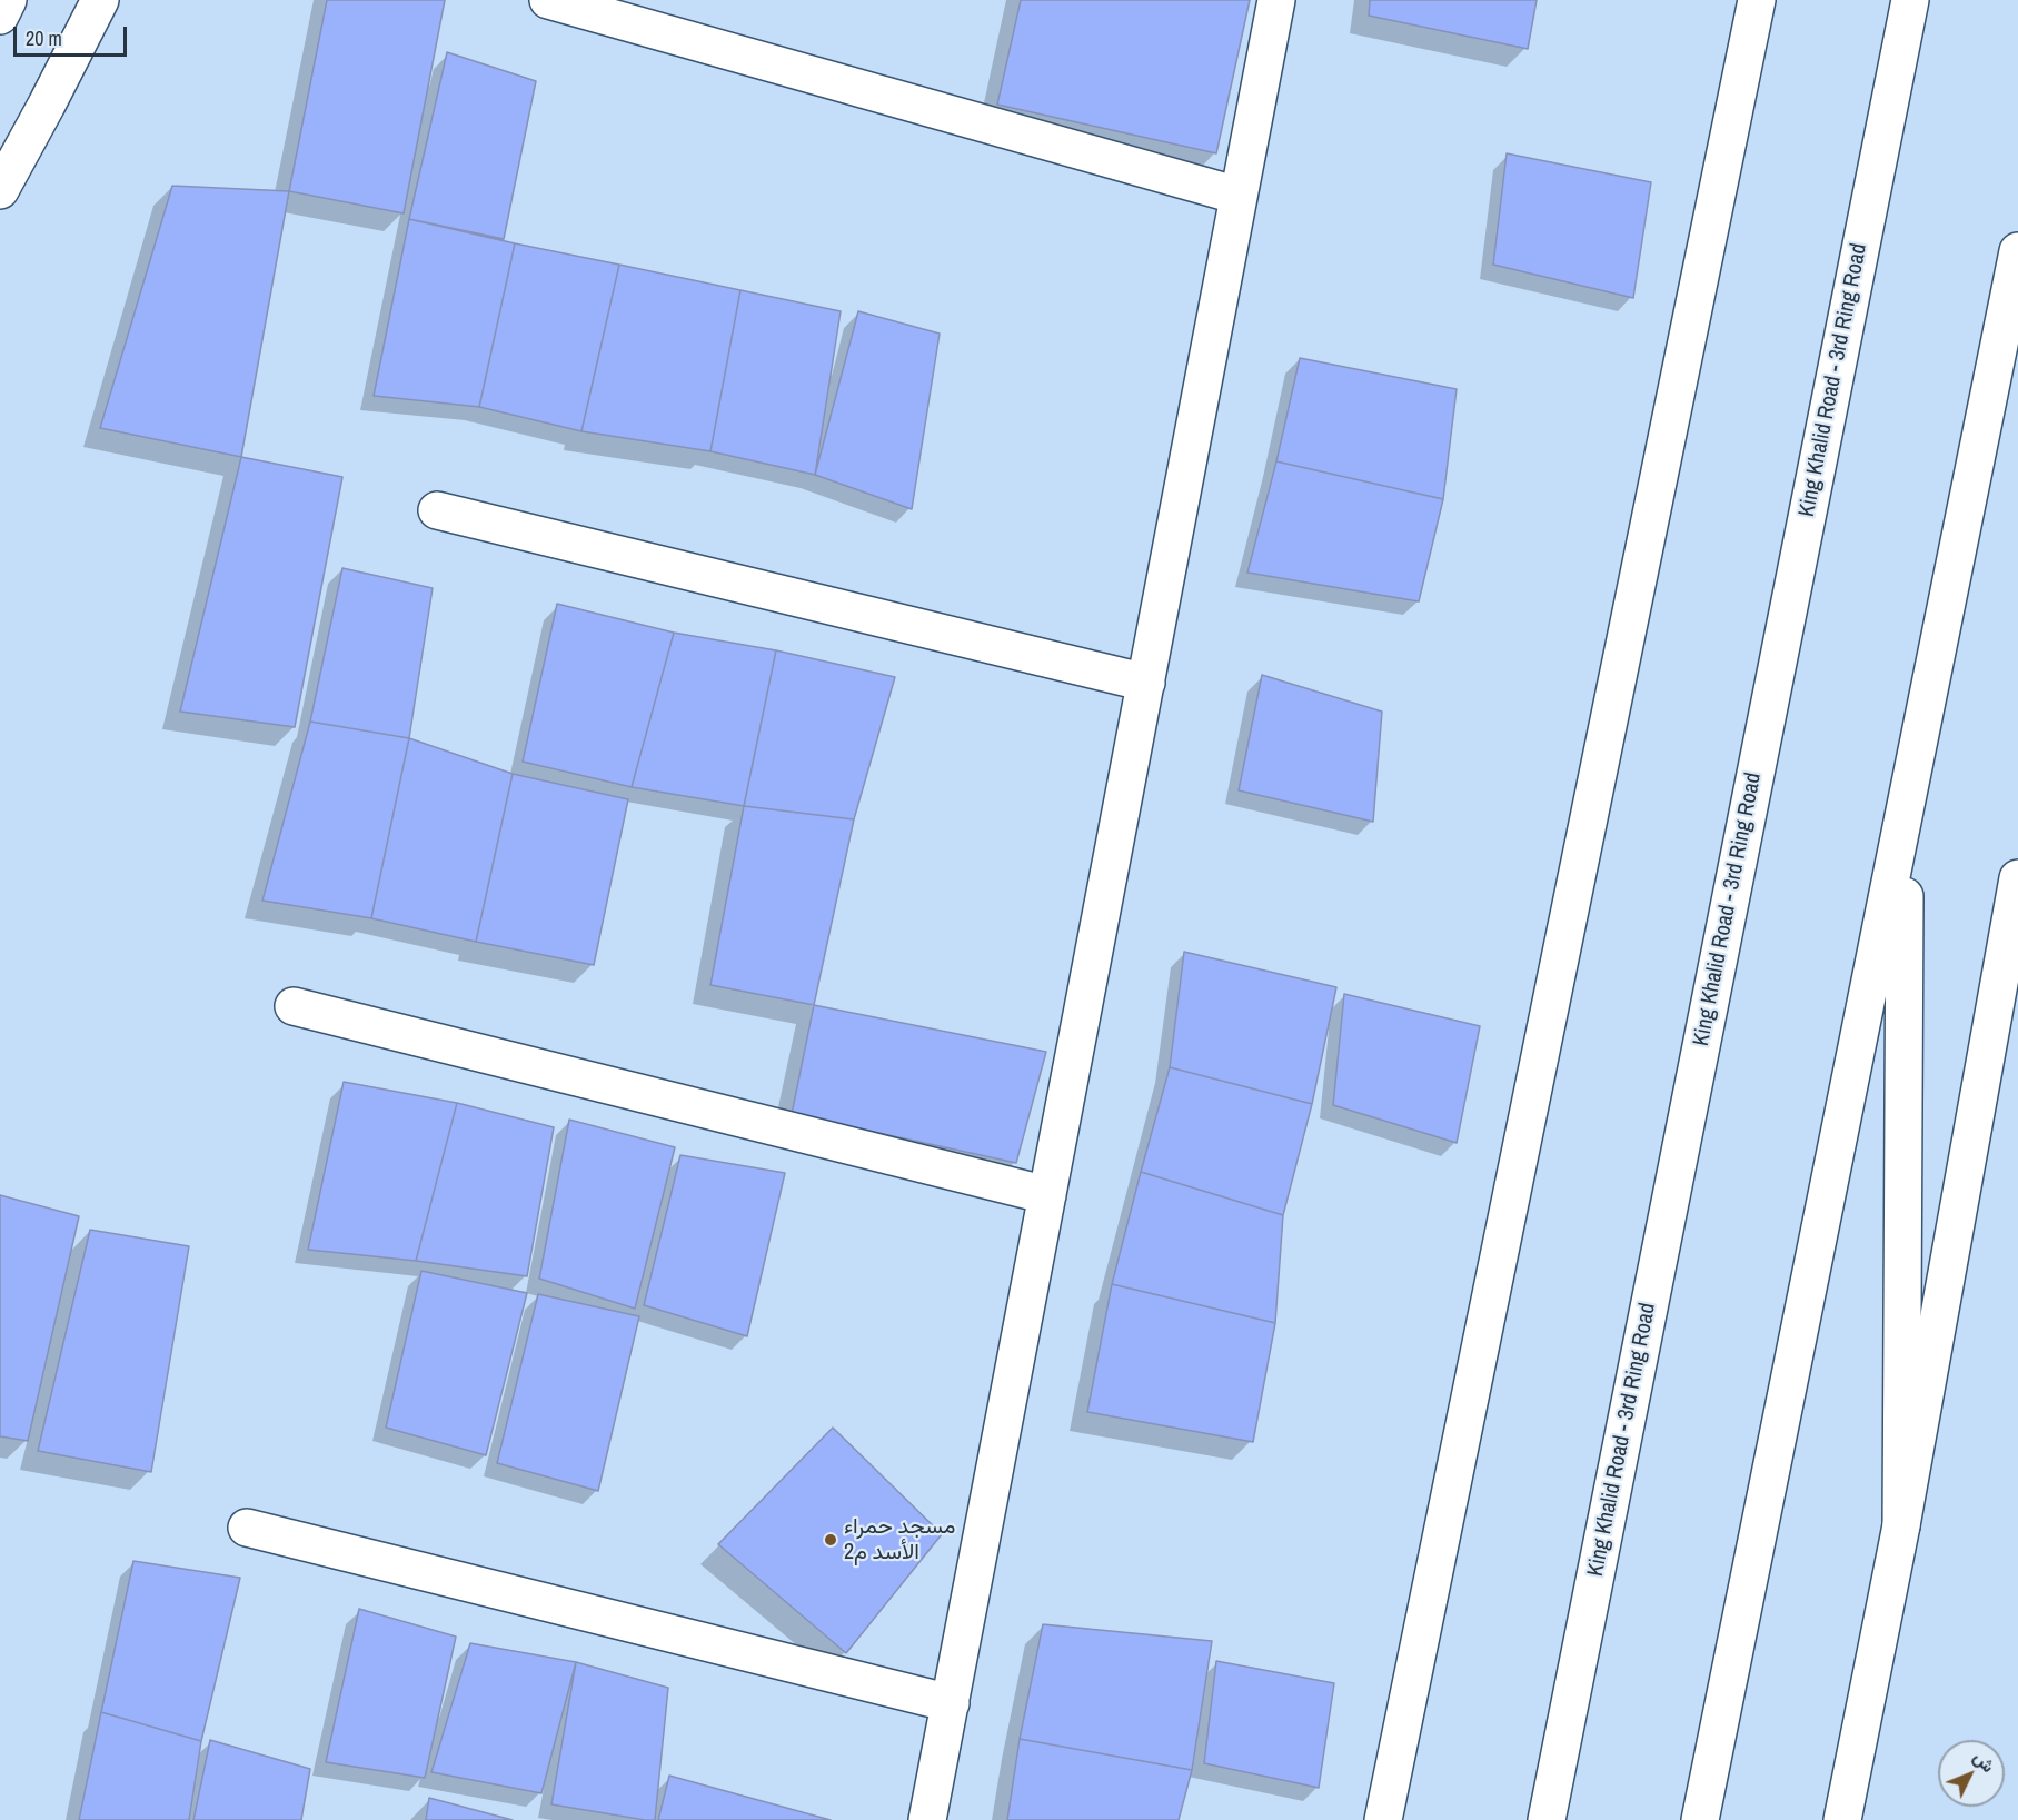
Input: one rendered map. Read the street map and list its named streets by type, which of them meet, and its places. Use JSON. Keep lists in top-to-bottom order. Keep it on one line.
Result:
{"streets":{"main road":["King Khalid Road - 3rd Ring Road"]},"places":["مسجد حمراء الأسد م2"],"scale_bar":"20 m","north":"top right"}
